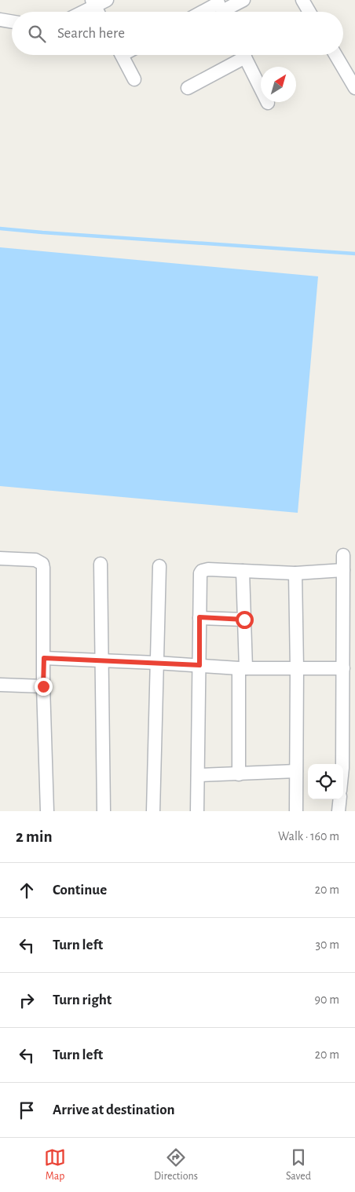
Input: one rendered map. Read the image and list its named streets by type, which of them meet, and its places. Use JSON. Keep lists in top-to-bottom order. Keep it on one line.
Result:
{"north":"top right","page":{"search":"Search here","heading":["2 min","Walk · 160 m"],"list":[["Continue","20 m"],["Turn left","30 m"],["Turn right","90 m"],["Turn left","20 m"],"Arrive at destination"],"nav":["Map","Directions","Saved"]}}
